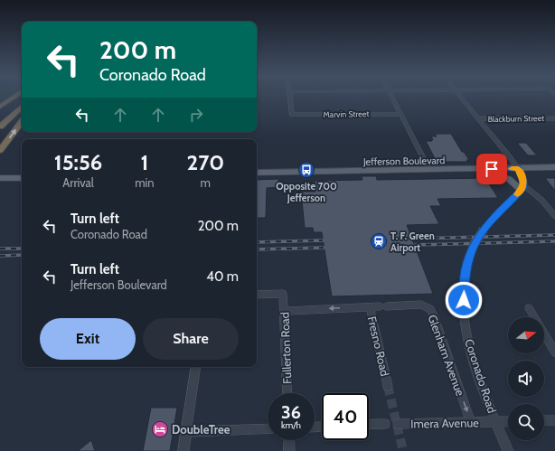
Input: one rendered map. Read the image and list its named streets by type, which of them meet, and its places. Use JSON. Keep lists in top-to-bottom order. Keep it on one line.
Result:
{"streets":{"main road":["Jefferson Boulevard"],"street":["Marvin Street","Blackburn Street","Fresno Road","Fullerton Road","Glenham Avenue","Coronado Road","Imera Avenue"]},"crossings":[["Fresno Road","Glenham Avenue"],["Fullerton Road","Glenham Avenue"],["Glenham Avenue","Imera Avenue"],["Coronado Road","Imera Avenue"]],"places":{"bus stop":["Opposite 700 Jefferson"],"station":["T. F. Green Airport"],"hotel":["DoubleTree"]},"north":"right","page":{"turn":["200 m","Coronado Road"],"eta":["15:56","Arrival","1","min","270","m"],"list":[{"name":"Turn left","note":"Coronado Road","value":"200 m"},{"name":"Turn left","note":"Jefferson Boulevard","value":"40 m"}],"buttons":["Exit","Share"],"speed":"36 km/h","limit":"40"}}
